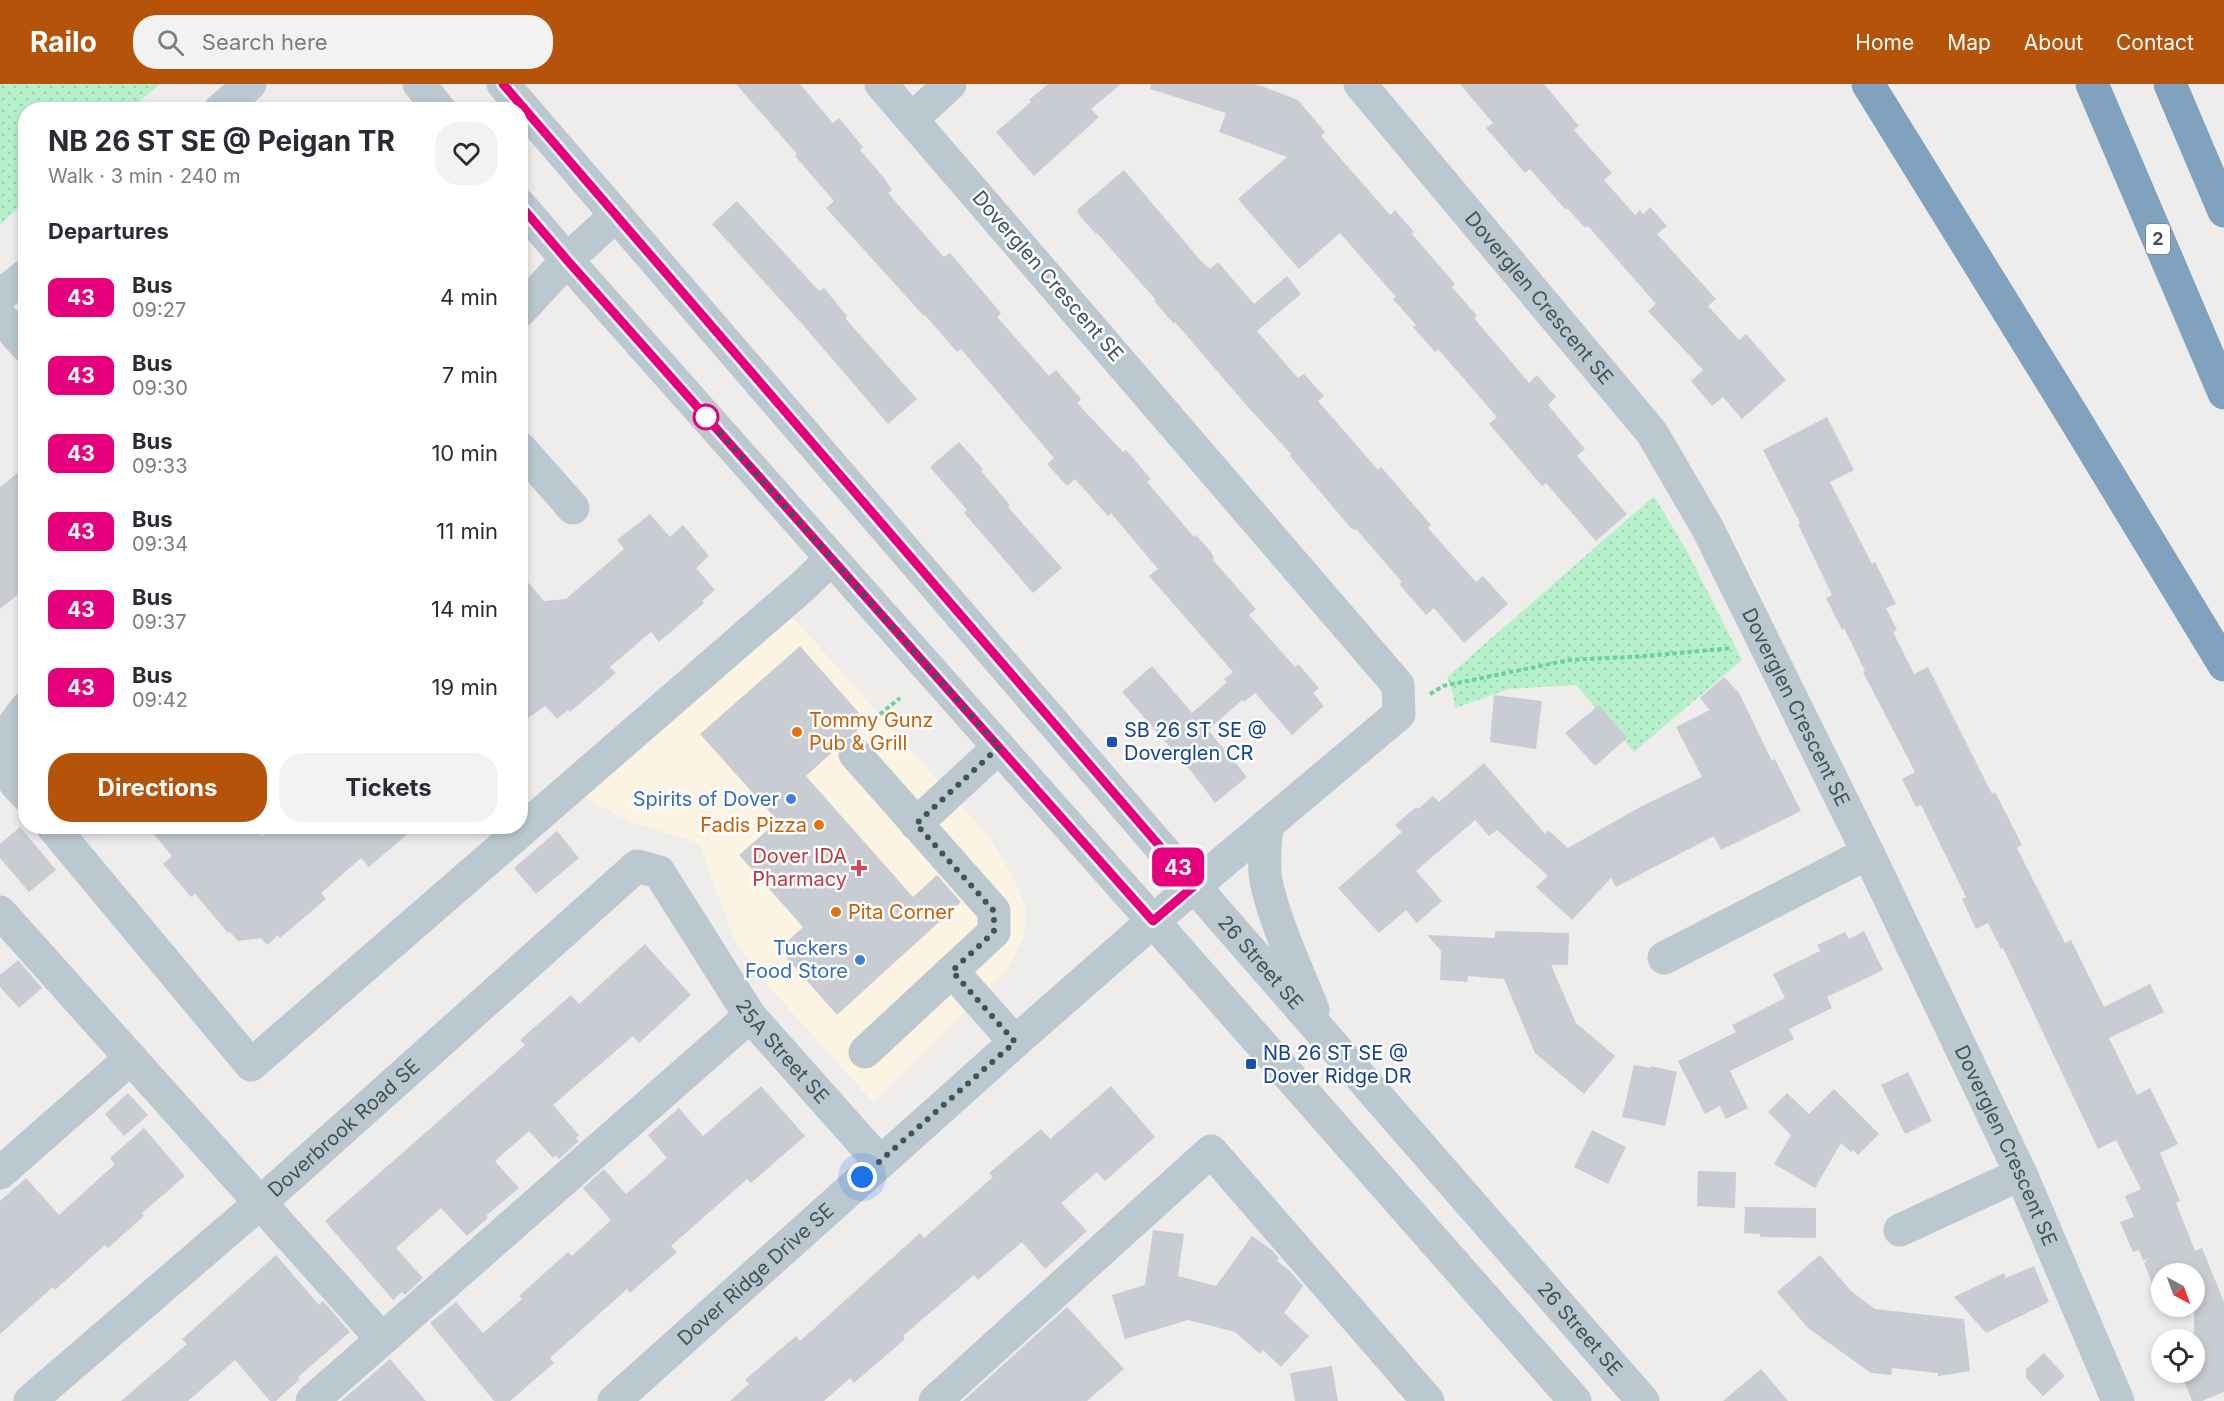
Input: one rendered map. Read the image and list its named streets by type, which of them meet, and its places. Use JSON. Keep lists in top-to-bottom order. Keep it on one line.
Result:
{"streets":{"highway":["2"],"street":["Doverglen Crescent SE","26 Street SE","25A Street SE","Doverbrook Road SE","Dover Ridge Drive SE"]},"crossings":[["26 Street SE","Dover Ridge Drive SE"],["25A Street SE","Doverbrook Road SE"],["25A Street SE","Dover Ridge Drive SE"]],"places":{"other":["Tommy Gunz Pub & Grill","Spirits of Dover","Fadis Pizza","Pita Corner","Tuckers Food Store"],"transit":["SB 26 ST SE @ Doverglen CR","NB 26 ST SE @ Dover Ridge DR"],"health":["Dover IDA Pharmacy"]},"lines":["bus line 43"],"north":"bottom right","page":{"header":"Railo","search":"Search here","nav":["Home","Map","About","Contact"],"on_map":"43","heading":[["NB 26 ST SE @ Peigan TR","Walk · 3 min · 240 m"],"Departures"],"list":[{"mark":"43","name":"Bus","note":"09:27","value":"4 min"},{"mark":"43","name":"Bus","note":"09:30","value":"7 min"},{"mark":"43","name":"Bus","note":"09:33","value":"10 min"},{"mark":"43","name":"Bus","note":"09:34","value":"11 min"},{"mark":"43","name":"Bus","note":"09:37","value":"14 min"},{"mark":"43","name":"Bus","note":"09:42","value":"19 min"}],"buttons":["Directions","Tickets"]}}
